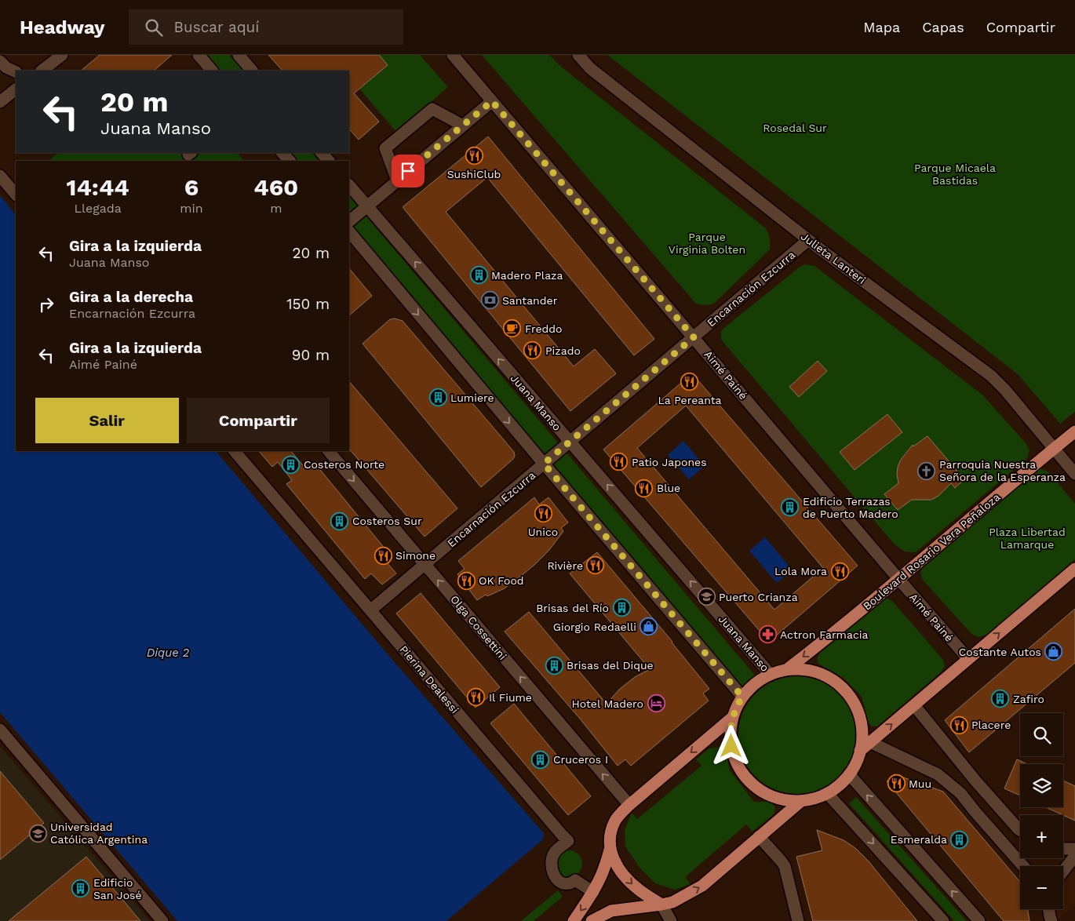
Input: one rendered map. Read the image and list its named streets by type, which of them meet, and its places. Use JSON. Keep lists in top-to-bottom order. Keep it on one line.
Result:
{"streets":{"main road":["Juana Manso","Boulevard Rosario Vera Peñaloza"],"street":["Julieta Lanteri","Encarnación Ezcurra","Aimé Painé","Olga Cossettini","Pierina Dealessi"]},"crossings":[["Julieta Lanteri","Encarnación Ezcurra"],["Julieta Lanteri","Boulevard Rosario Vera Peñaloza"],["Encarnación Ezcurra","Aimé Painé"],["Encarnación Ezcurra","Juana Manso"],["Encarnación Ezcurra","Olga Cossettini"],["Encarnación Ezcurra","Pierina Dealessi"],["Aimé Painé","Boulevard Rosario Vera Peñaloza"],["Juana Manso","Boulevard Rosario Vera Peñaloza"]],"one_way":["Boulevard Rosario Vera Peñaloza"],"water":["Dique 2"],"parks":["Rosedal Sur","Parque Micaela Bastidas","Parque Virginia Bolten","Plaza Libertad Lamarque"],"places":{"restaurant":["SushiClub","Pizado","La Pereanta","Patio Japones","Blue","Unico","Simone","Rivière","Lola Mora","OK Food","Il Fiume","Placere","Muu"],"building":["Madero Plaza","Lumiere","Costeros Norte","Edificio Terrazas de Puerto Madero","Costeros Sur","Brisas del Río","Brisas del Dique","Zafiro","Cruceros I","Esmeralda","Edificio San José"],"bank":["Santander"],"cafe":["Freddo"],"church":["Parroquia Nuestra Señora de la Esperanza"],"school or university":["Puerto Crianza","Universidad Católica Argentina"],"shop":["Giorgio Redaelli","Costante Autos"],"pharmacy":["Actron Farmacia"],"hotel":["Hotel Madero"]},"page":{"header":"Headway","search":"Buscar aquí","nav":["Mapa","Capas","Compartir"],"turn":["20 m","Juana Manso"],"eta":["14:44","Llegada","6","min","460","m"],"list":[{"name":"Gira a la izquierda","note":"Juana Manso","value":"20 m"},{"name":"Gira a la derecha","note":"Encarnación Ezcurra","value":"150 m"},{"name":"Gira a la izquierda","note":"Aimé Painé","value":"90 m"}],"buttons":["Salir","Compartir"],"map_buttons":["+","−"]}}
